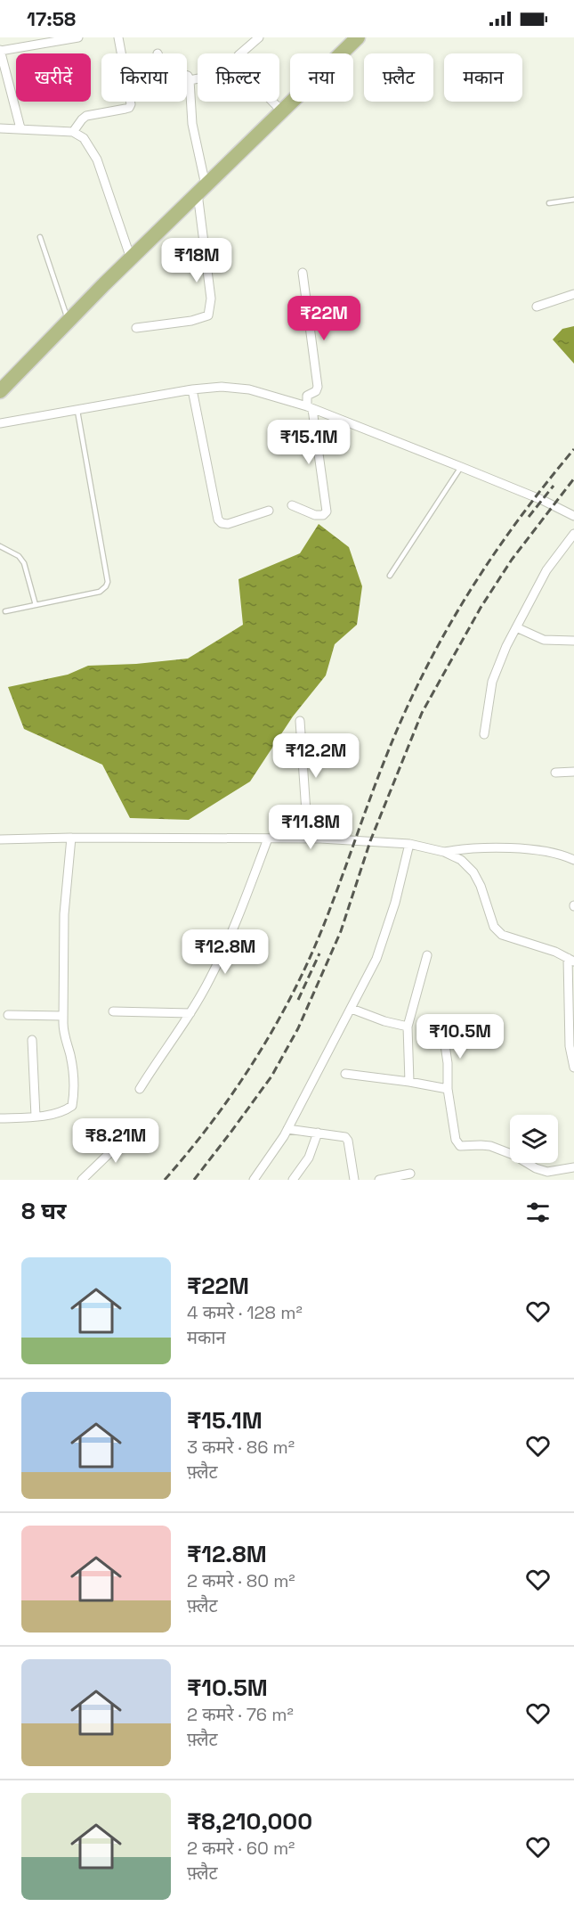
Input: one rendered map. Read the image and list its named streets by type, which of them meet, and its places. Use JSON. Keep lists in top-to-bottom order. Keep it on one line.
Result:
{"page":{"status":"17:58","chip":["खरीदें","किराया","फ़िल्टर","नया","फ़्लैट","मकान"],"price":["₹18M","₹22M","₹15.1M","₹12.2M","₹11.8M","₹12.8M","₹10.5M","₹8.21M"],"heading":"8 घर","list":[{"name":"₹22M","note":"4 कमरे · 128 m² · मकान"},{"name":"₹15.1M","note":"3 कमरे · 86 m² · फ़्लैट"},{"name":"₹12.8M","note":"2 कमरे · 80 m² · फ़्लैट"},{"name":"₹10.5M","note":"2 कमरे · 76 m² · फ़्लैट"},{"name":"₹8,210,000","note":"2 कमरे · 60 m² · फ़्लैट"}]}}
